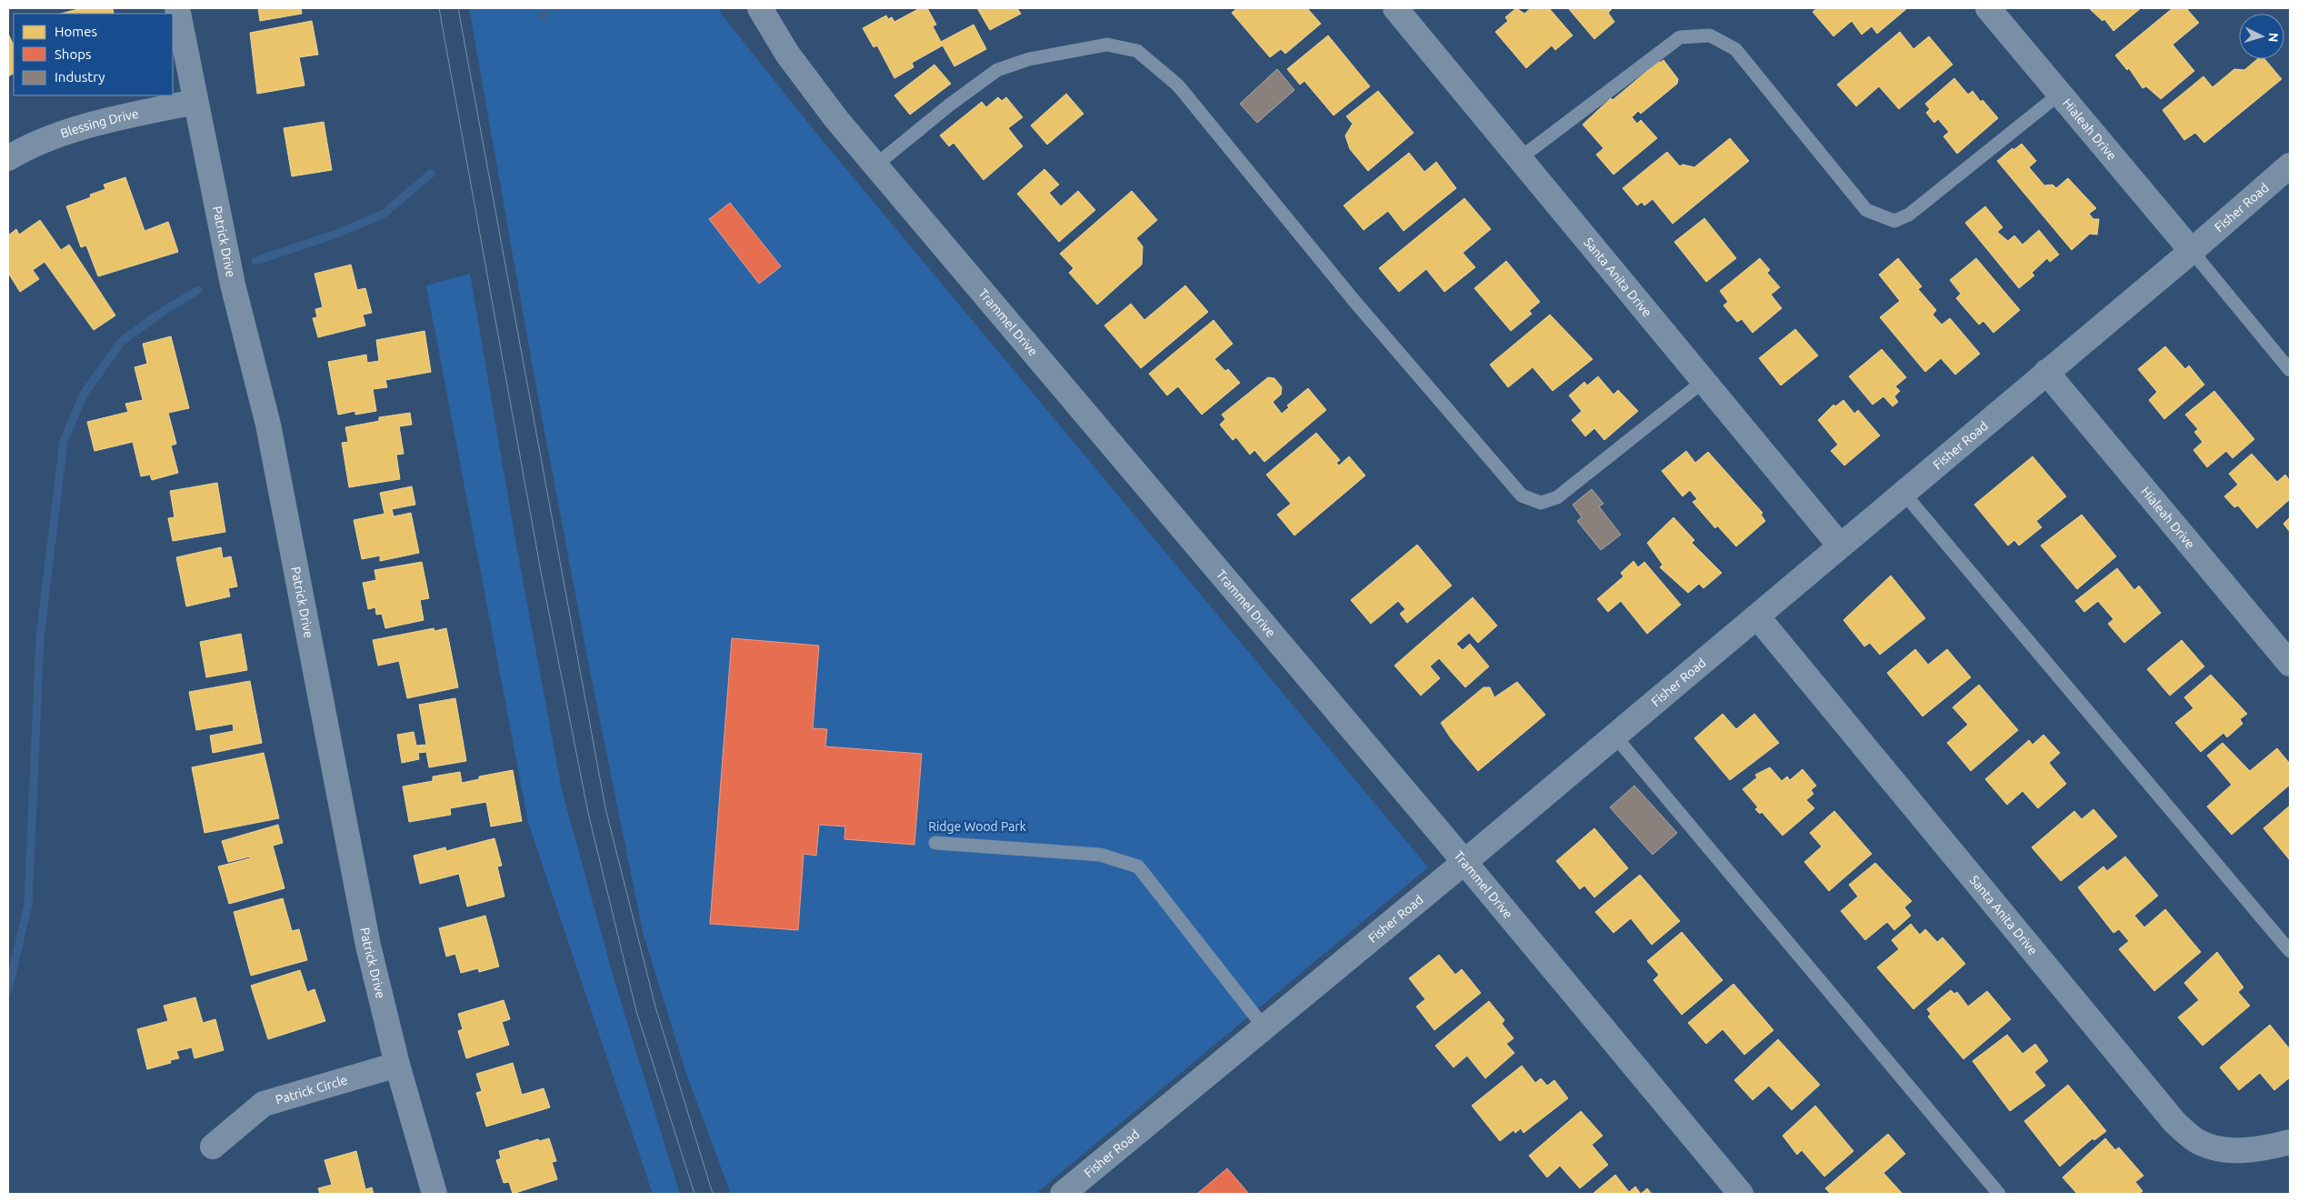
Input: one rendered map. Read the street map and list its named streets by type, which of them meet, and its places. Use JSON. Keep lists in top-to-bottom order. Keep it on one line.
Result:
{"streets":{"street":["Blessing Drive","Hialeah Drive","Fisher Road","Patrick Drive","Santa Anita Drive","Trammel Drive","Patrick Circle"]},"crossings":[["Blessing Drive","Patrick Drive"],["Hialeah Drive","Fisher Road"],["Fisher Road","Santa Anita Drive"],["Fisher Road","Trammel Drive"],["Patrick Drive","Patrick Circle"]],"parks":["Ridge Wood Park"],"legend":["Homes","Shops","Industry"],"north":"right"}
